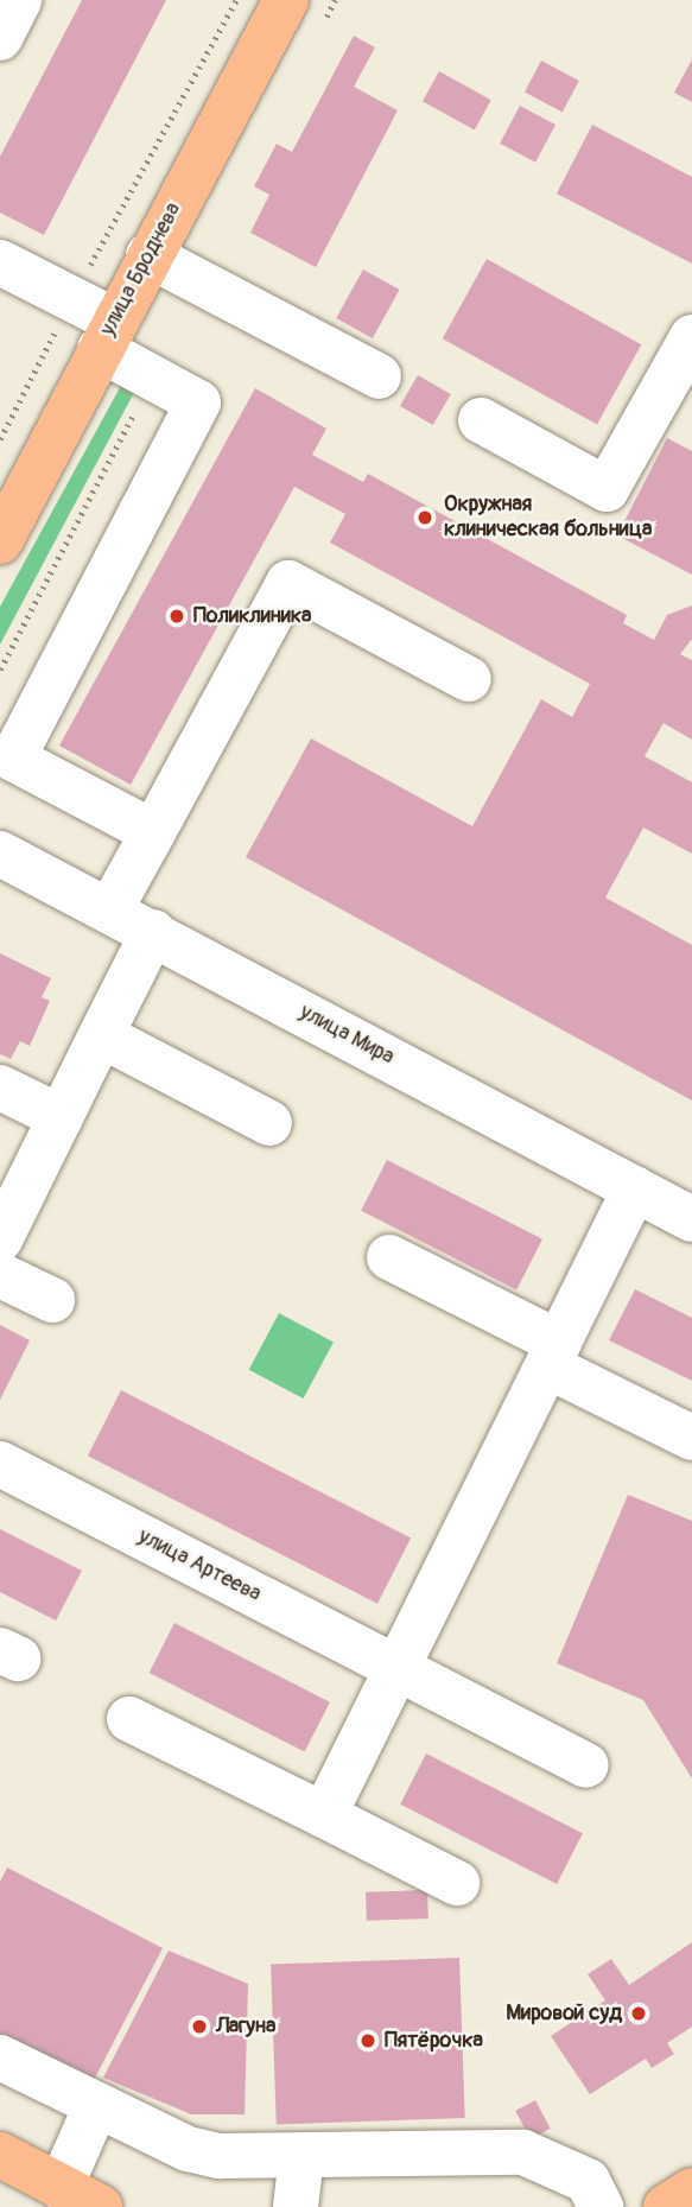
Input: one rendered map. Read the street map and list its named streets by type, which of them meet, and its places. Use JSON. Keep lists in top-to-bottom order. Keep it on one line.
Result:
{"streets":{"main road":["улица Броднева"],"street":["улица Мира","улица Артеева"]},"places":["Окружная клиническая больница","Поликлиника","Мировой суд","Лагуна","Пятёрочка"]}
